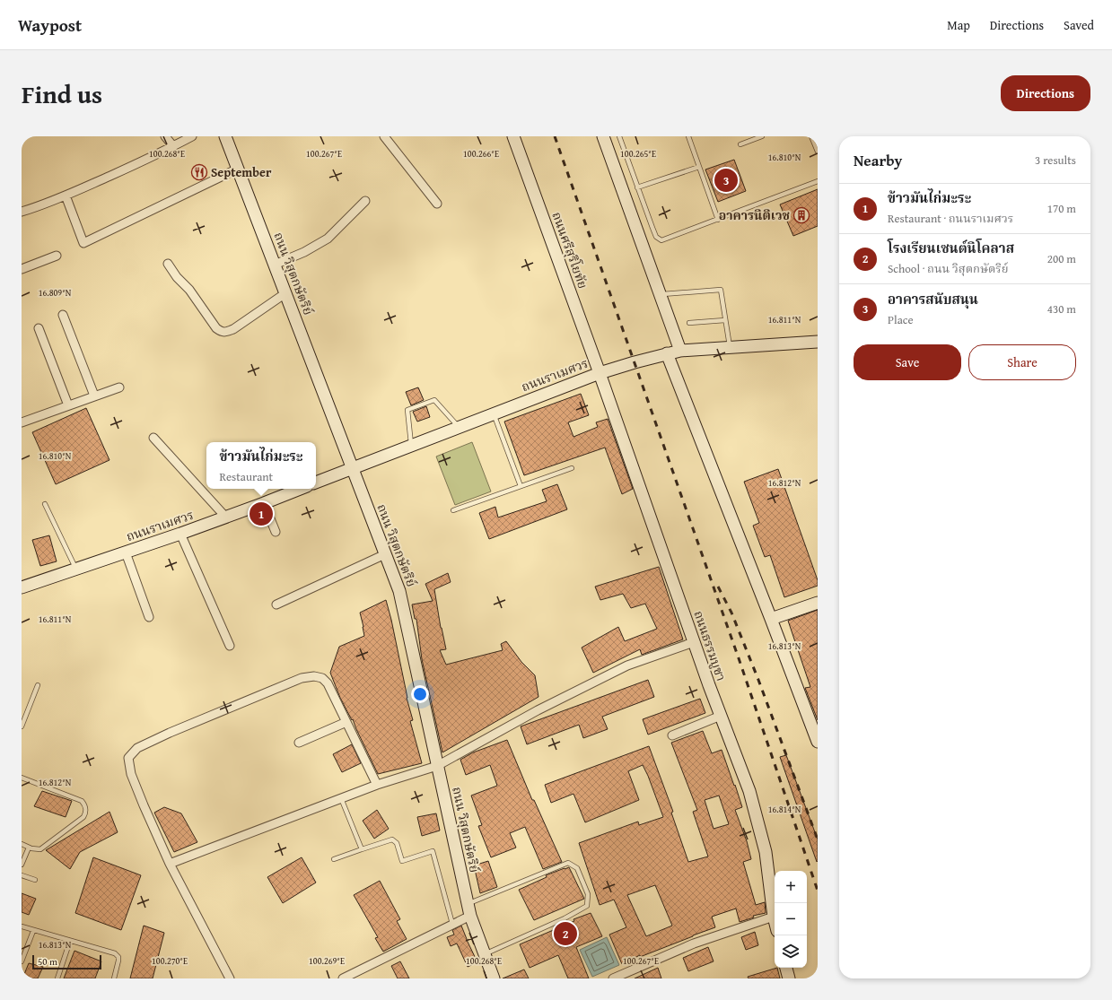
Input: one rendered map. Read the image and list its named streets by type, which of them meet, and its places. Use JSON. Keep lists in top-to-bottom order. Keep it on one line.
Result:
{"streets":{"street":["ถนนศรีสุริโยทัย","ถนน วิสุตกษัตริย์","ถนนราเมศวร","ถนนธรรมบูชา"]},"crossings":[["ถนนศรีสุริโยทัย","ถนนราเมศวร"],["ถนนศรีสุริโยทัย","ถนนธรรมบูชา"],["ถนน วิสุตกษัตริย์","ถนนราเมศวร"],["ถนนราเมศวร","ถนนธรรมบูชา"]],"places":{"restaurant":["September"],"building":["อาคารนิติเวช"]},"scale_bar":"50 m","page":{"header":"Waypost","nav":["Map","Directions","Saved"],"title":"Find us","buttons":["Directions",["Save","Share"]],"heading":["Nearby","3 results"],"pins":["3","1","2"],"list":[{"mark":"1","name":"ข้าวมันไก่มะระ","note":"Restaurant · ถนนราเมศวร","value":"170 m"},{"mark":"2","name":"โรงเรียนเซนต์นิโคลาส","note":"School · ถนน วิสุตกษัตริย์","value":"200 m"},{"mark":"3","name":"อาคารสนับสนุน","note":"Place","value":"430 m"}],"popup":["ข้าวมันไก่มะระ","Restaurant"],"map_buttons":["+","−"],"scale":"50 m"},"coordinates":["100.268°E","100.267°E","100.266°E","100.265°E","16.810°N","16.809°N","16.811°N","16.812°N","16.813°N","16.814°N","100.270°E","100.269°E"]}
